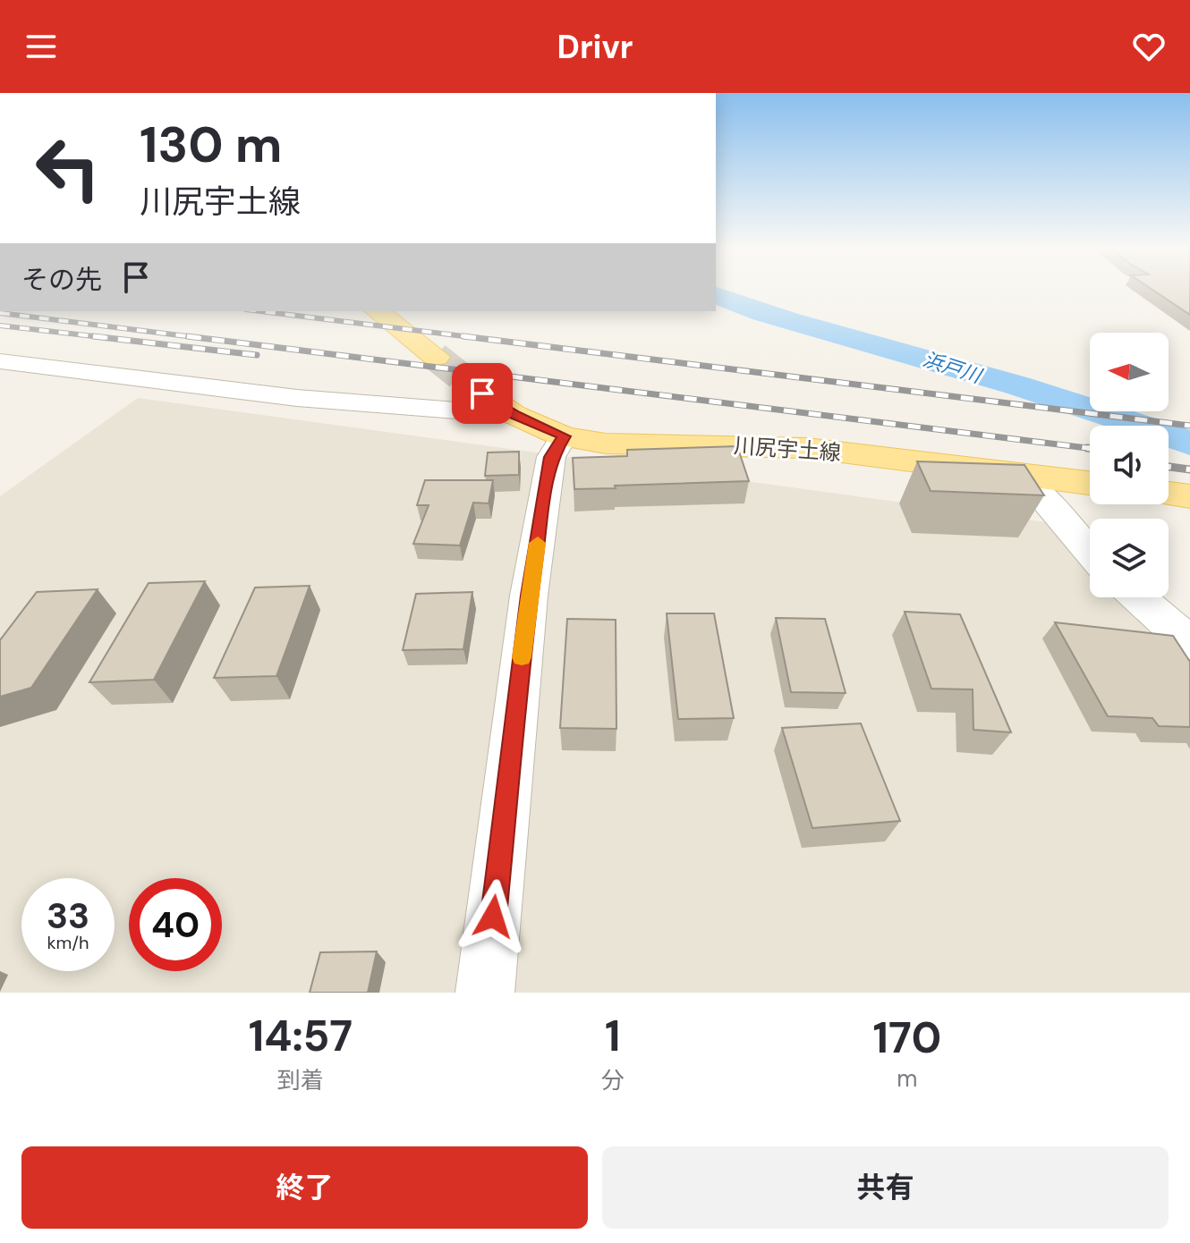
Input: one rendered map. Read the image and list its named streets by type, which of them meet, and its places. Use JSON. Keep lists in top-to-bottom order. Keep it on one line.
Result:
{"streets":{"main road":["川尻宇土線"]},"water":["浜戸川"],"north":"left","page":{"header":"Drivr","turn":["130 m","川尻宇土線"],"then":"その先","speed":"33 km/h","limit":"40","eta":["14:57","到着","1","分","170","m"],"buttons":["終了","共有"]}}
